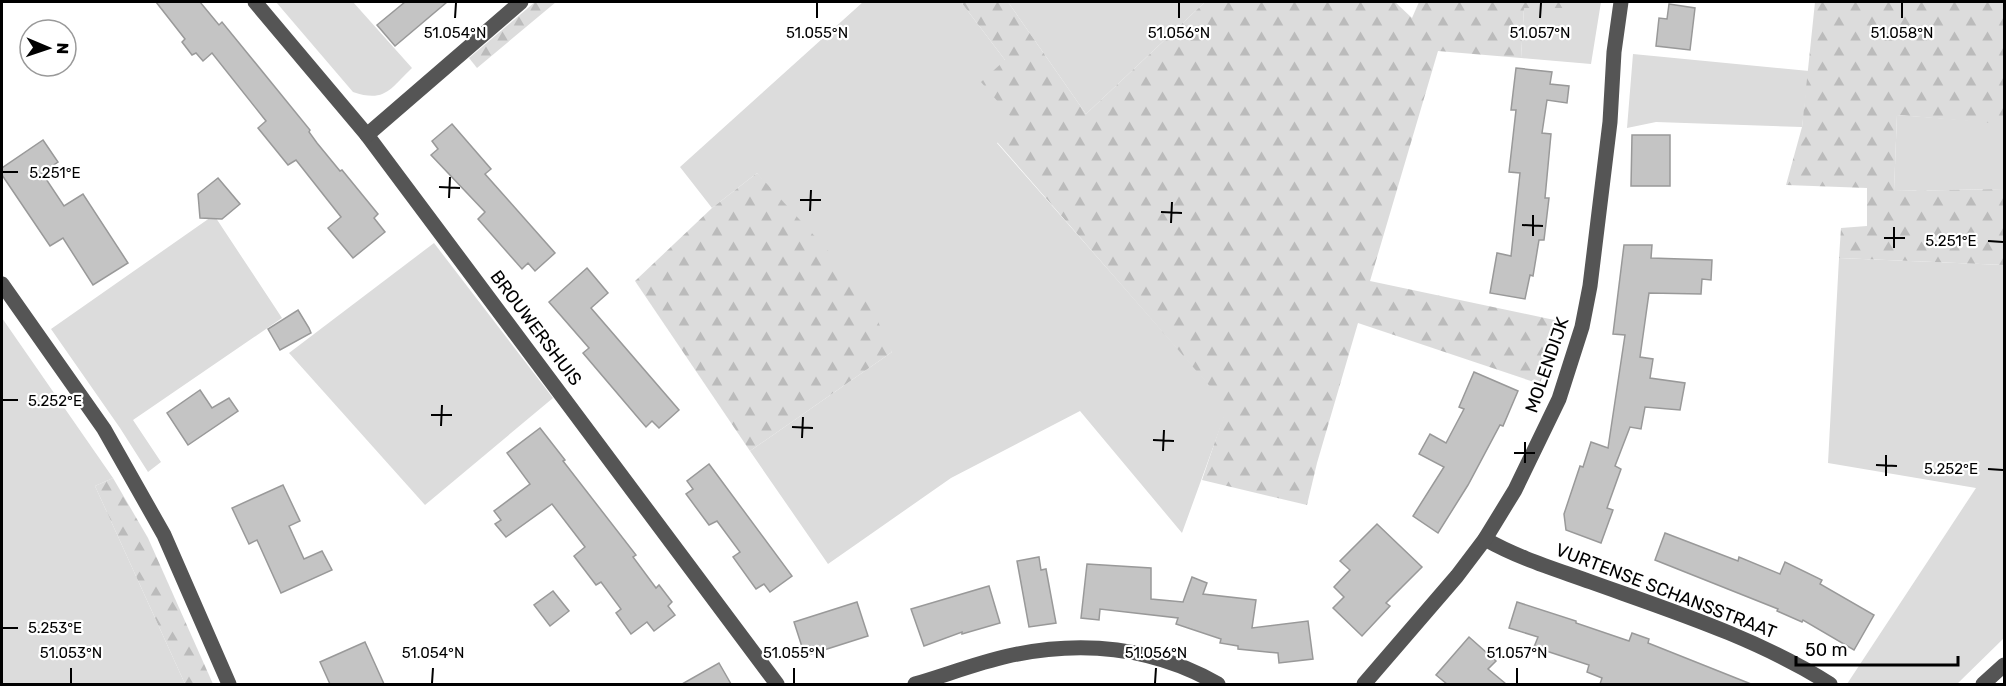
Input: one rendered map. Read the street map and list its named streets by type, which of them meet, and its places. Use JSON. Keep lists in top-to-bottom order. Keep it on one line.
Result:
{"streets":{"street":["BROUWERSHUIS","MOLENDIJK","VURTENSE SCHANSSTRAAT"]},"crossings":[["MOLENDIJK","VURTENSE SCHANSSTRAAT"]],"scale_bar":"50 m","north":"right","coordinates":["51.054°N","51.055°N","51.056°N","51.057°N","51.058°N","5.251°E","5.252°E","5.253°E","51.053°N"]}
